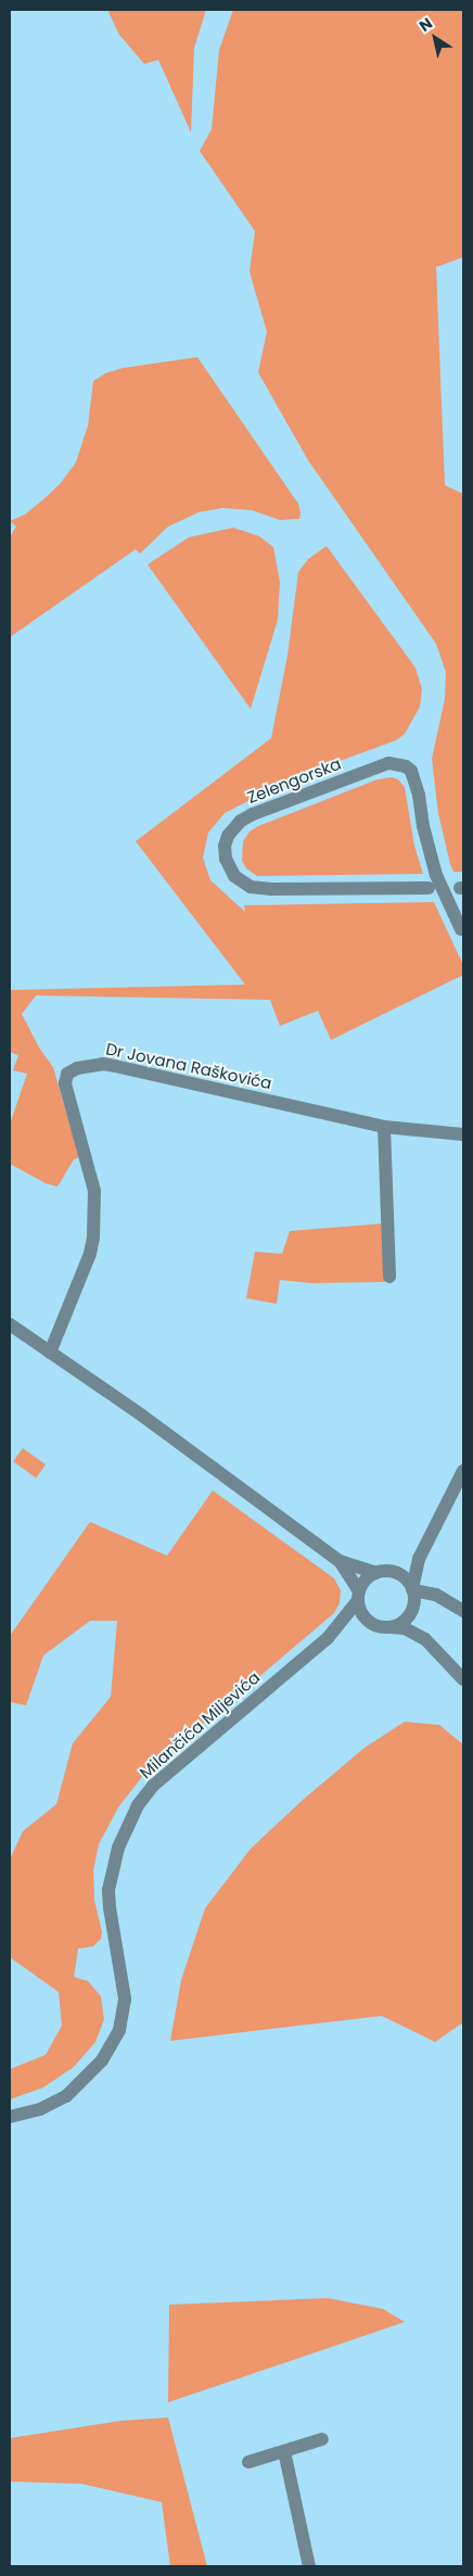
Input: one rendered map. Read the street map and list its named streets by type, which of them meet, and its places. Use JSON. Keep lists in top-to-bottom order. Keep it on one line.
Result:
{"streets":{"street":["Zelengorska","Dr Jovana Raškovića","Milančića Miljevića"]},"north":"top left"}
